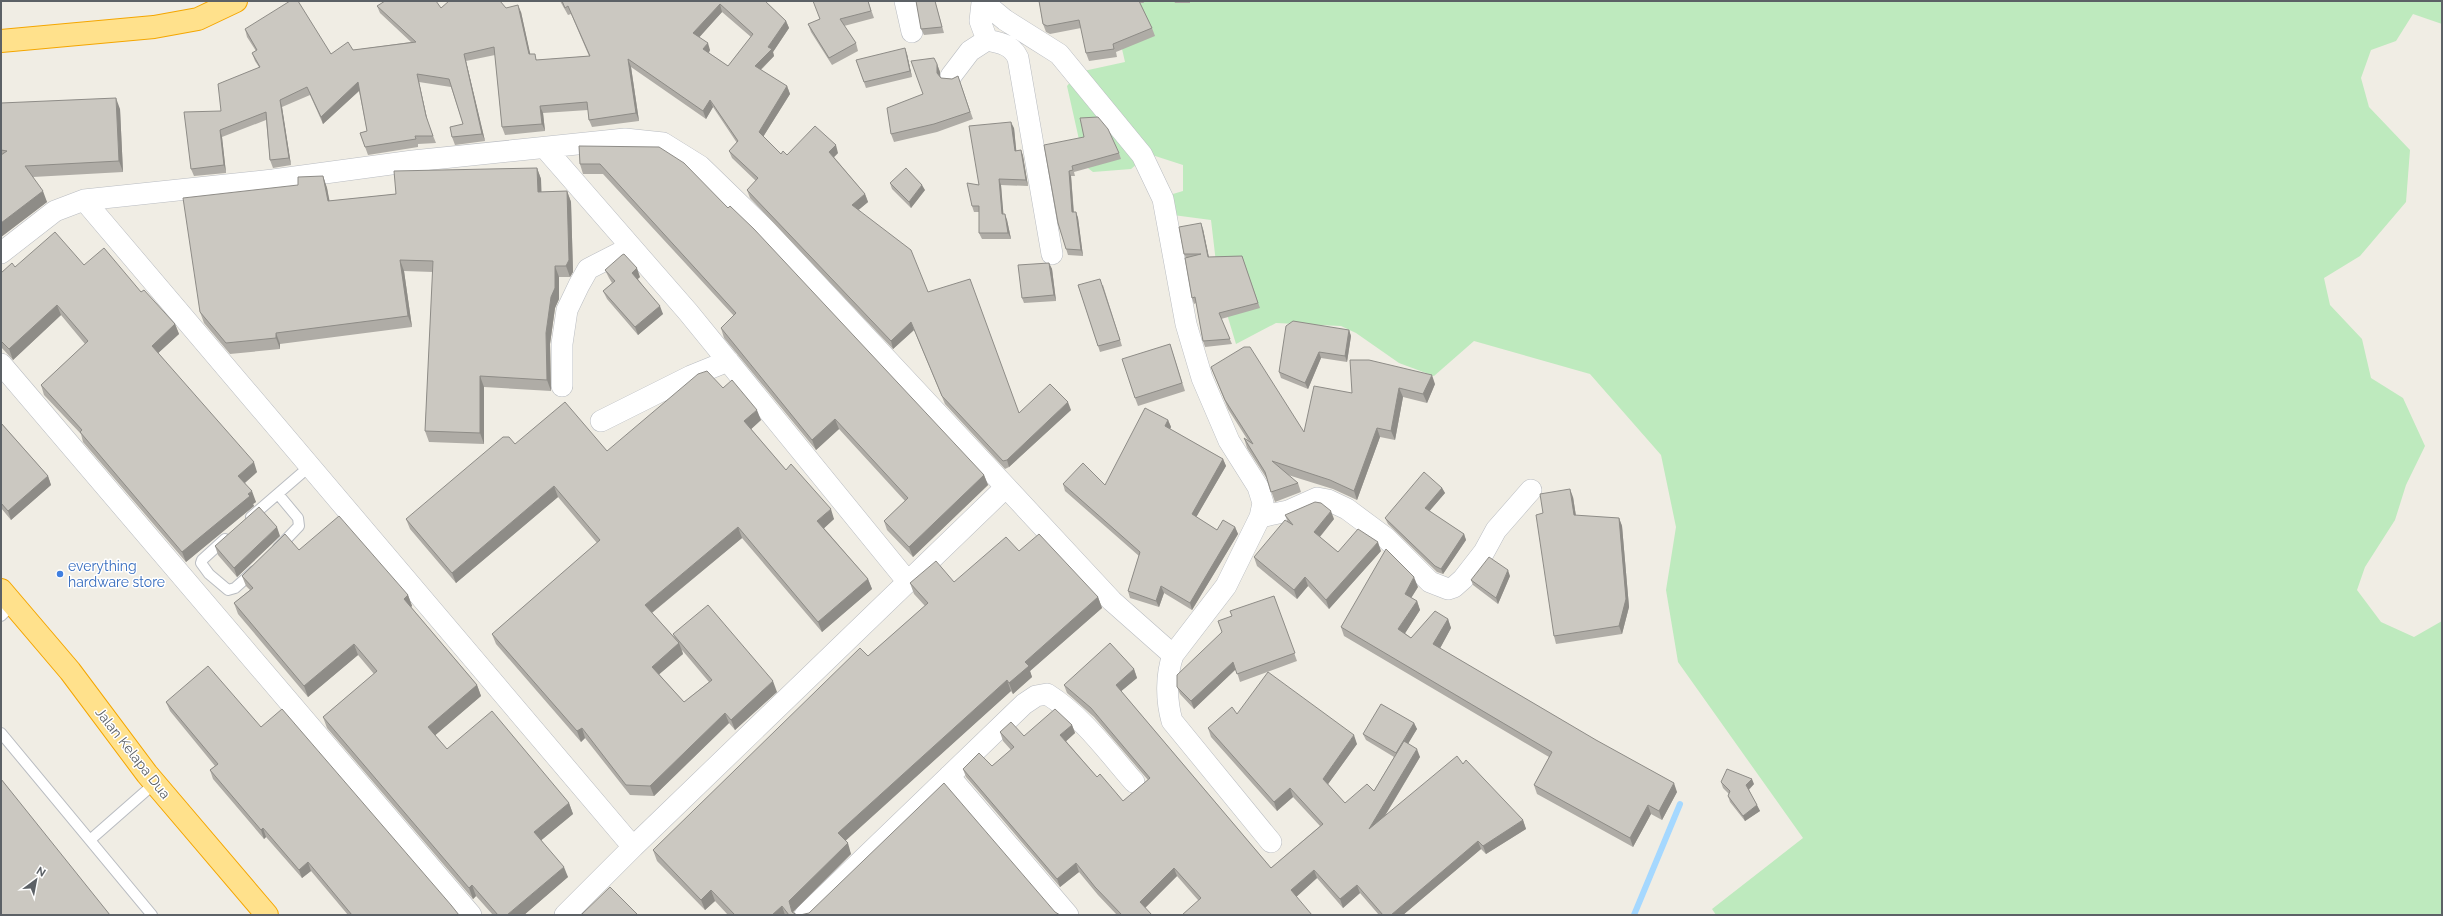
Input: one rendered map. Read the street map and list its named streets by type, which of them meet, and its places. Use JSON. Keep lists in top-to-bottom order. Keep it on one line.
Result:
{"streets":{"highway":["Jalan Kelapa Dua"]},"places":["everything hardware store"],"north":"top right"}
